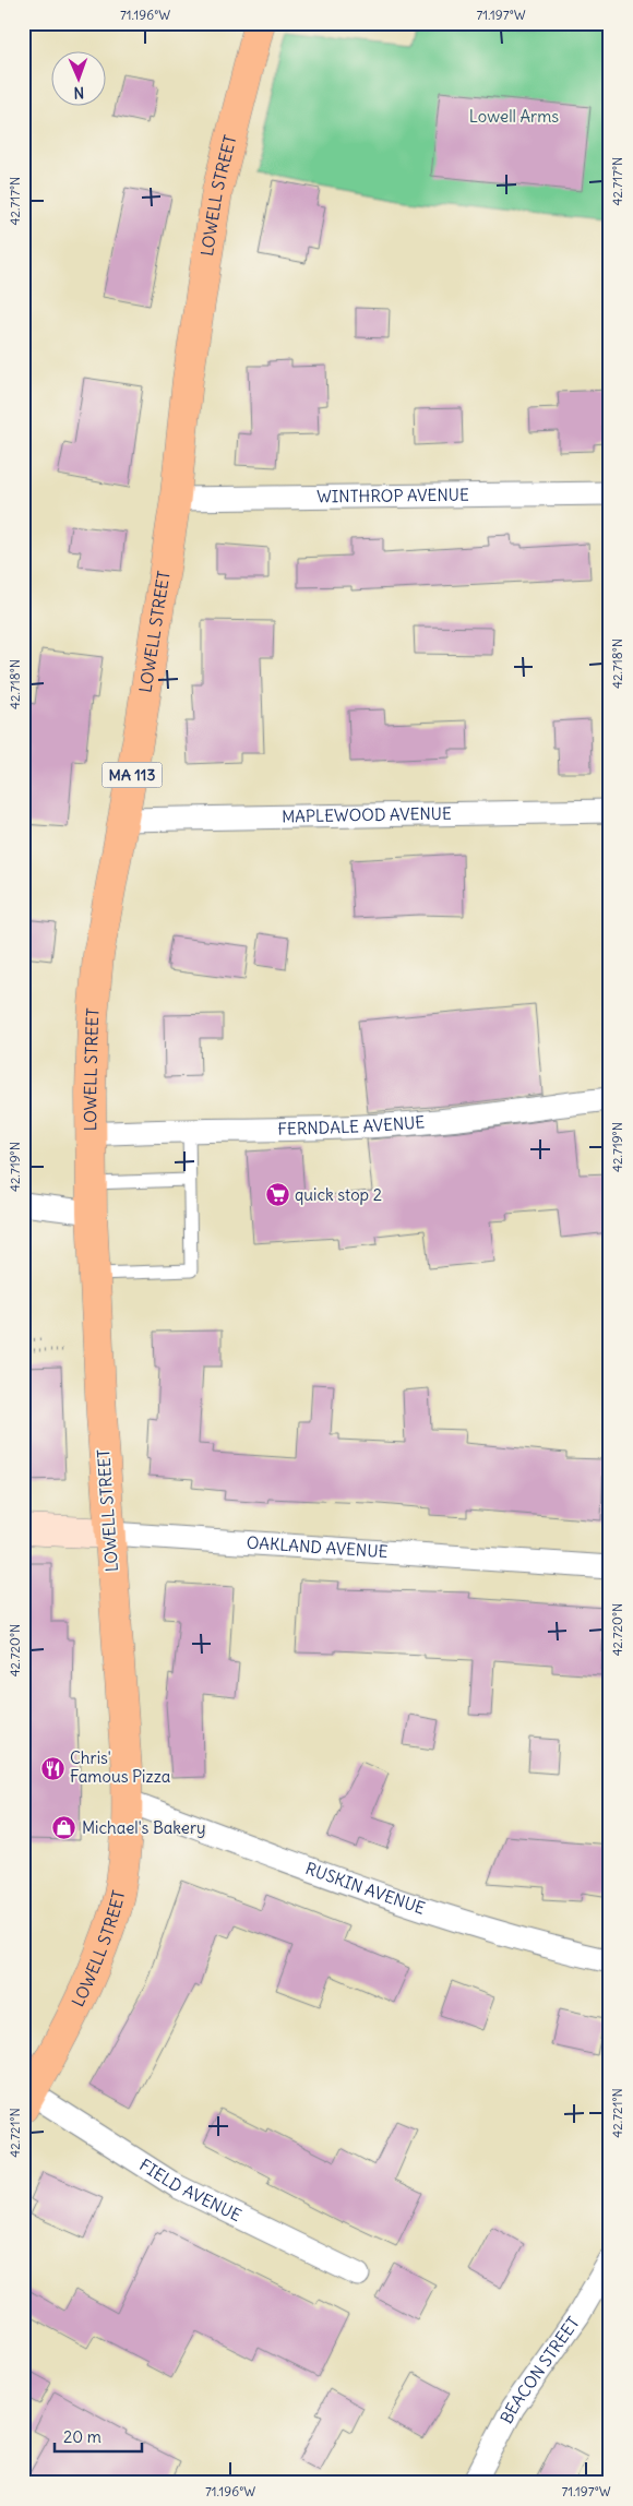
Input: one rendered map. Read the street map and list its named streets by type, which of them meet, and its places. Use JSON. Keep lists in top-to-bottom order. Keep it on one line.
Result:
{"streets":{"main road":["LOWELL STREET","MA 113"],"street":["WINTHROP AVENUE","MAPLEWOOD AVENUE","FERNDALE AVENUE","OAKLAND AVENUE","RUSKIN AVENUE","FIELD AVENUE","BEACON STREET"]},"crossings":[["LOWELL STREET","WINTHROP AVENUE"],["LOWELL STREET","MAPLEWOOD AVENUE"],["LOWELL STREET","FERNDALE AVENUE"],["LOWELL STREET","OAKLAND AVENUE"],["LOWELL STREET","RUSKIN AVENUE"],["LOWELL STREET","FIELD AVENUE"]],"parks":["Lowell Arms"],"places":{"supermarket":["quick stop 2"],"restaurant":["Chris' Famous Pizza"],"shop":["Michael's Bakery"]},"scale_bar":"20 m","north":"bottom","coordinates":["71.196°W","71.197°W","42.717°N","42.718°N","42.719°N","42.720°N","42.721°N"]}
